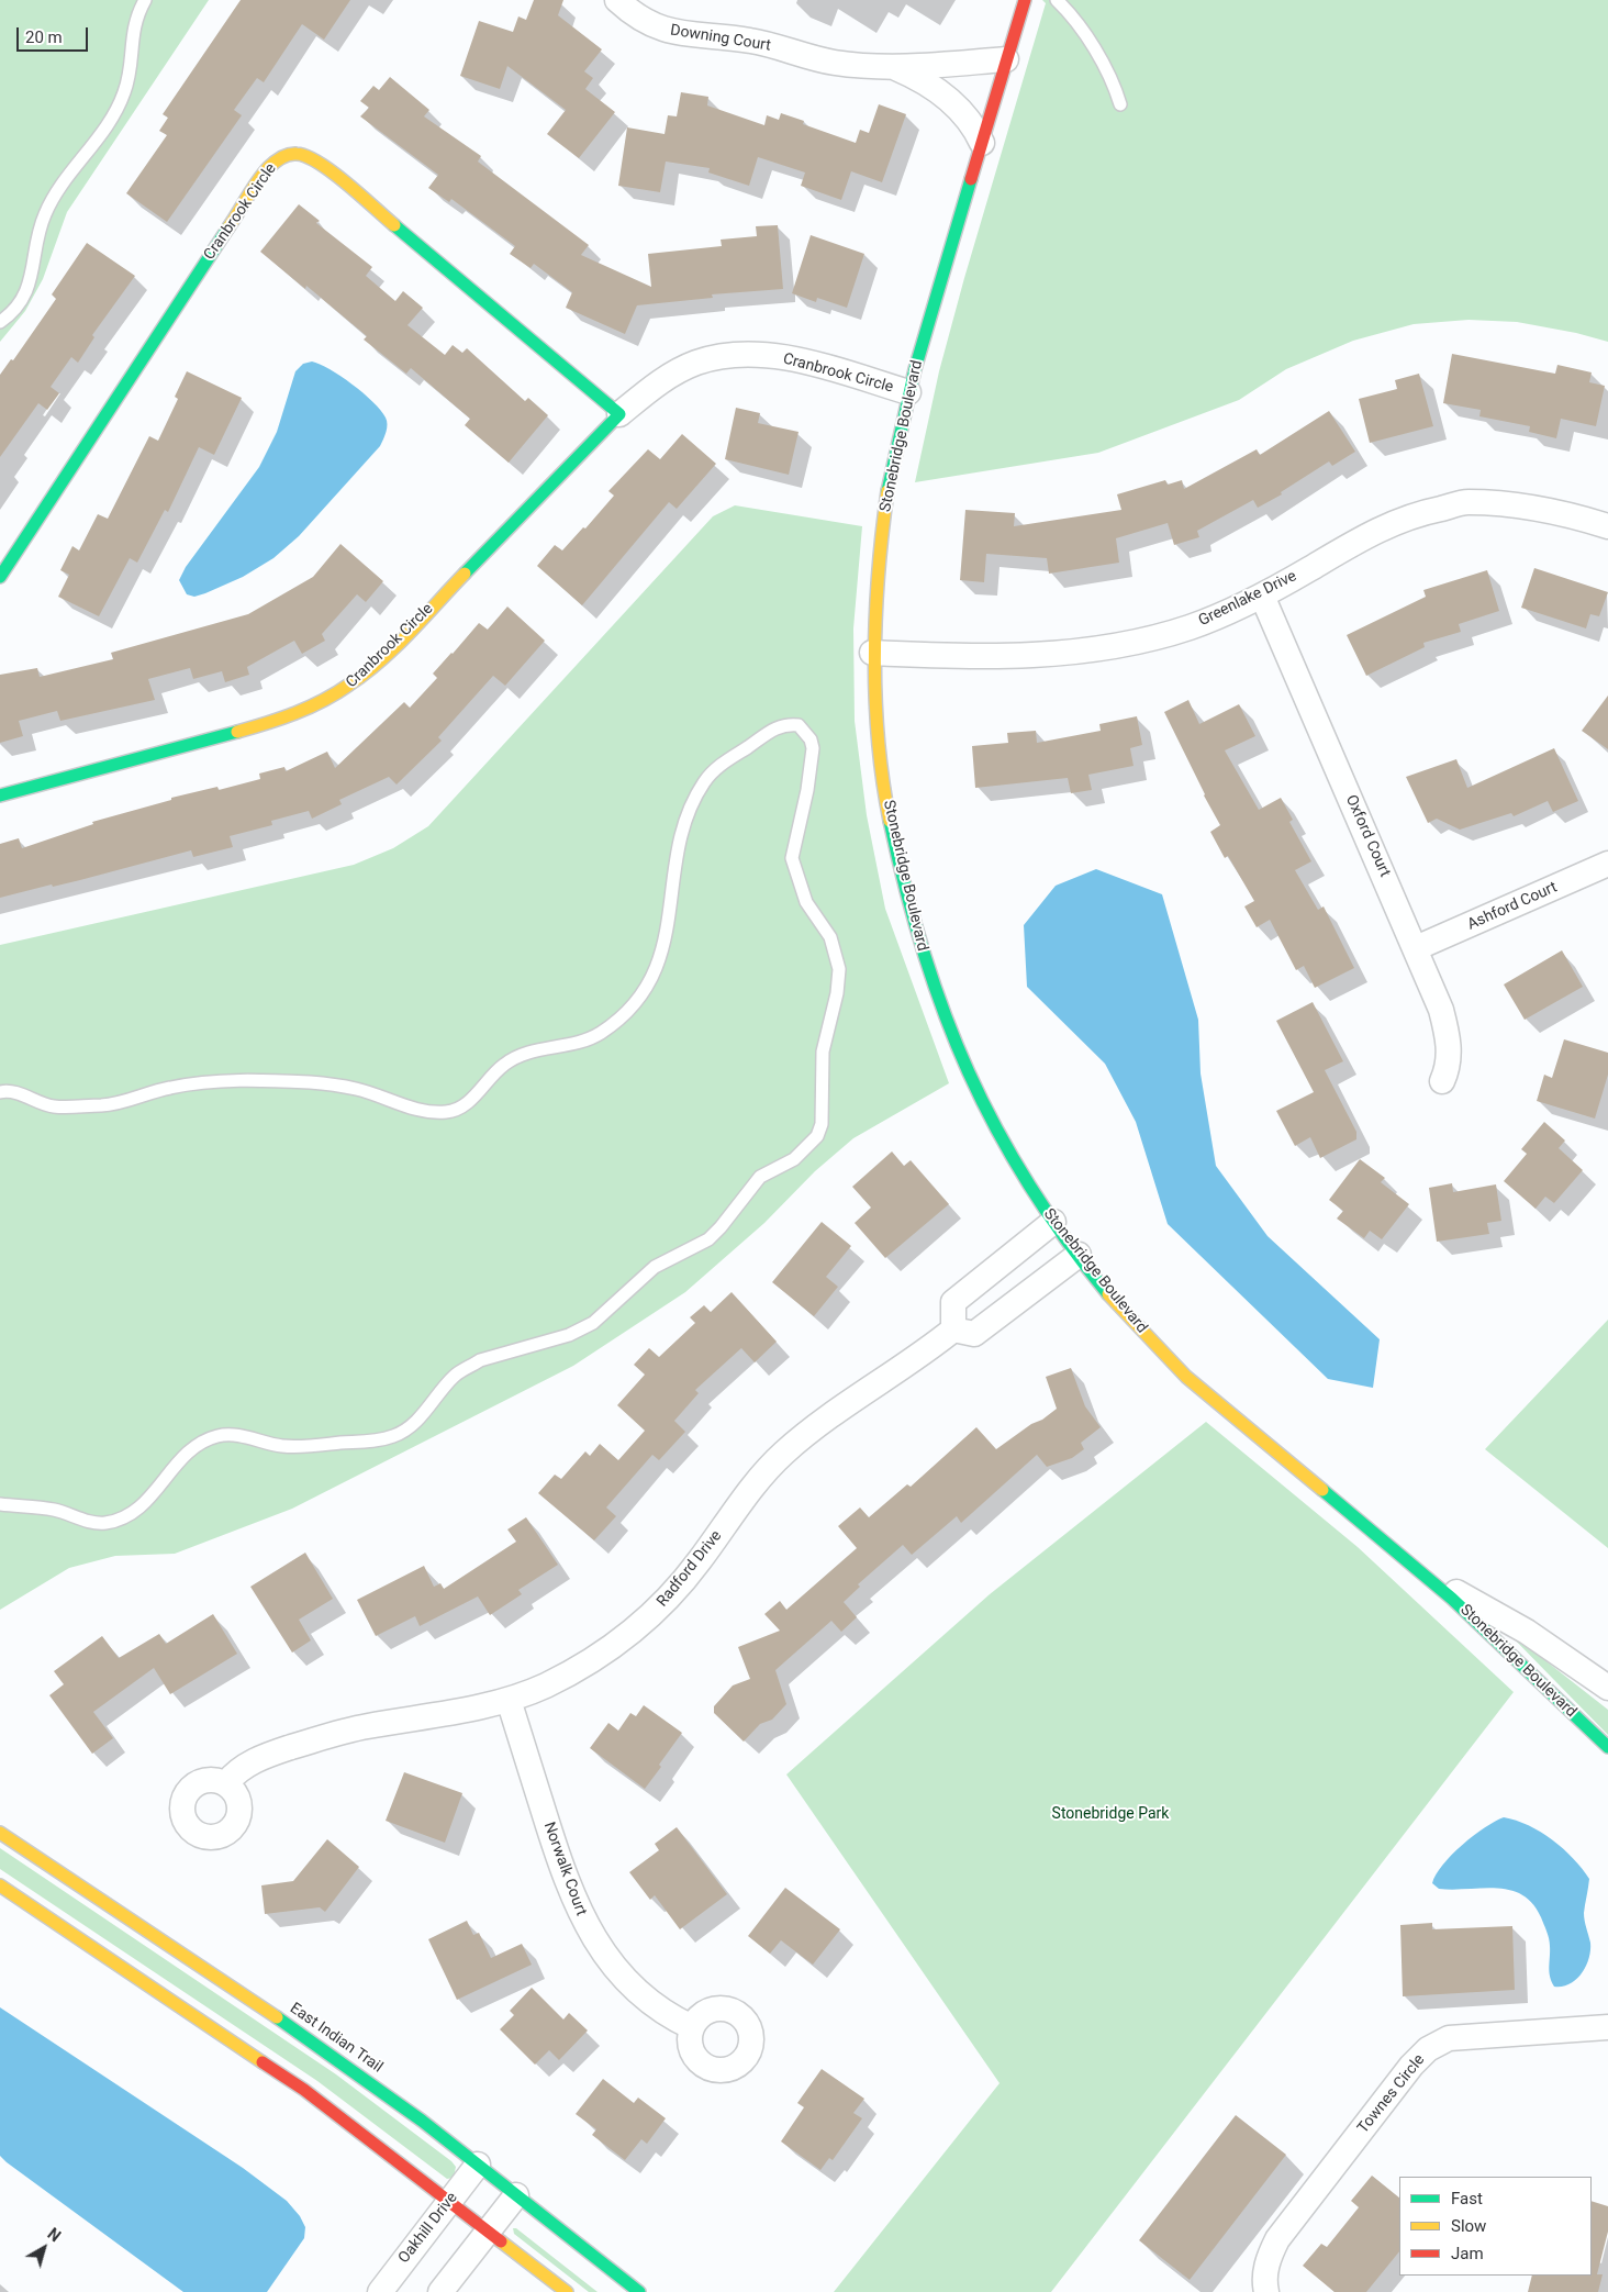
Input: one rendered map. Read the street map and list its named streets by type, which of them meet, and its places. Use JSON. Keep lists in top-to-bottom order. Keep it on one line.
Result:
{"streets":{"street":["Downing Court","Cranbrook Circle","Stonebridge Boulevard","Greenlake Drive","Oxford Court","Ashford Court","Radford Drive","Norwalk Court","East Indian Trail","Townes Circle","Oakhill Drive"]},"crossings":[["Downing Court","Stonebridge Boulevard"],["Cranbrook Circle","Stonebridge Boulevard"],["Stonebridge Boulevard","Greenlake Drive"],["Greenlake Drive","Oxford Court"],["Oxford Court","Ashford Court"],["Radford Drive","Norwalk Court"],["East Indian Trail","Oakhill Drive"]],"parks":["Stonebridge Park"],"legend":["Fast","Slow","Jam"],"scale_bar":"20 m","north":"top right"}
